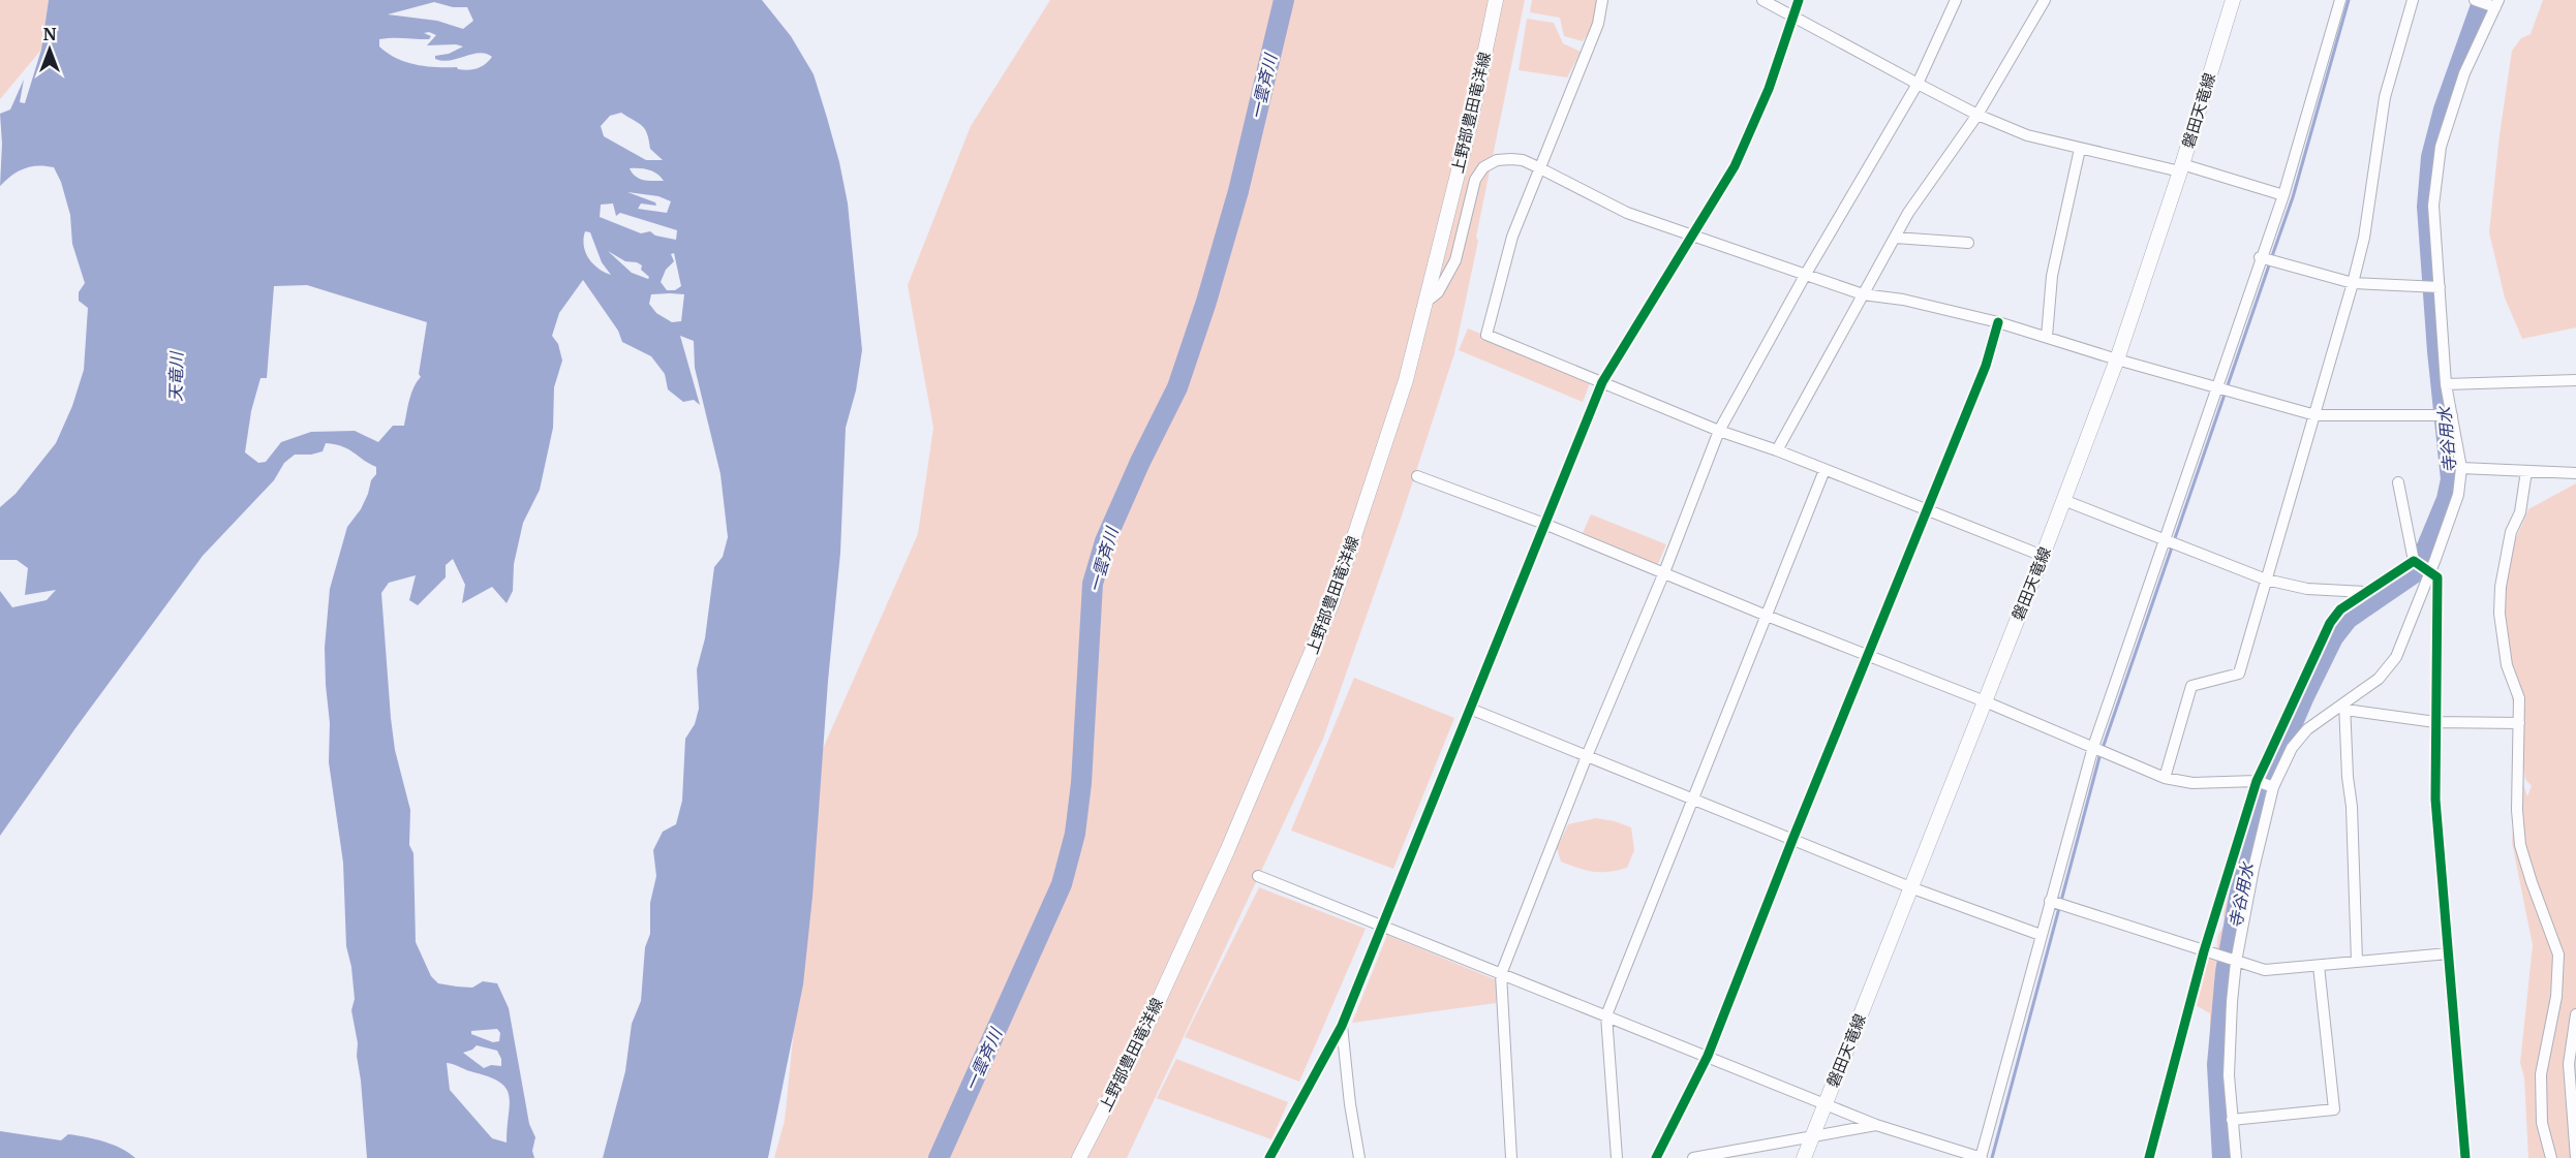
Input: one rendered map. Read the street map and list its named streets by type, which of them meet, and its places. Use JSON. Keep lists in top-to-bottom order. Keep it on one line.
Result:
{"streets":{"main road":["磐田天竜線","上野部豊田竜洋線"]},"water":["一雲斉川","天竜川","寺谷用水"],"north":"top"}
